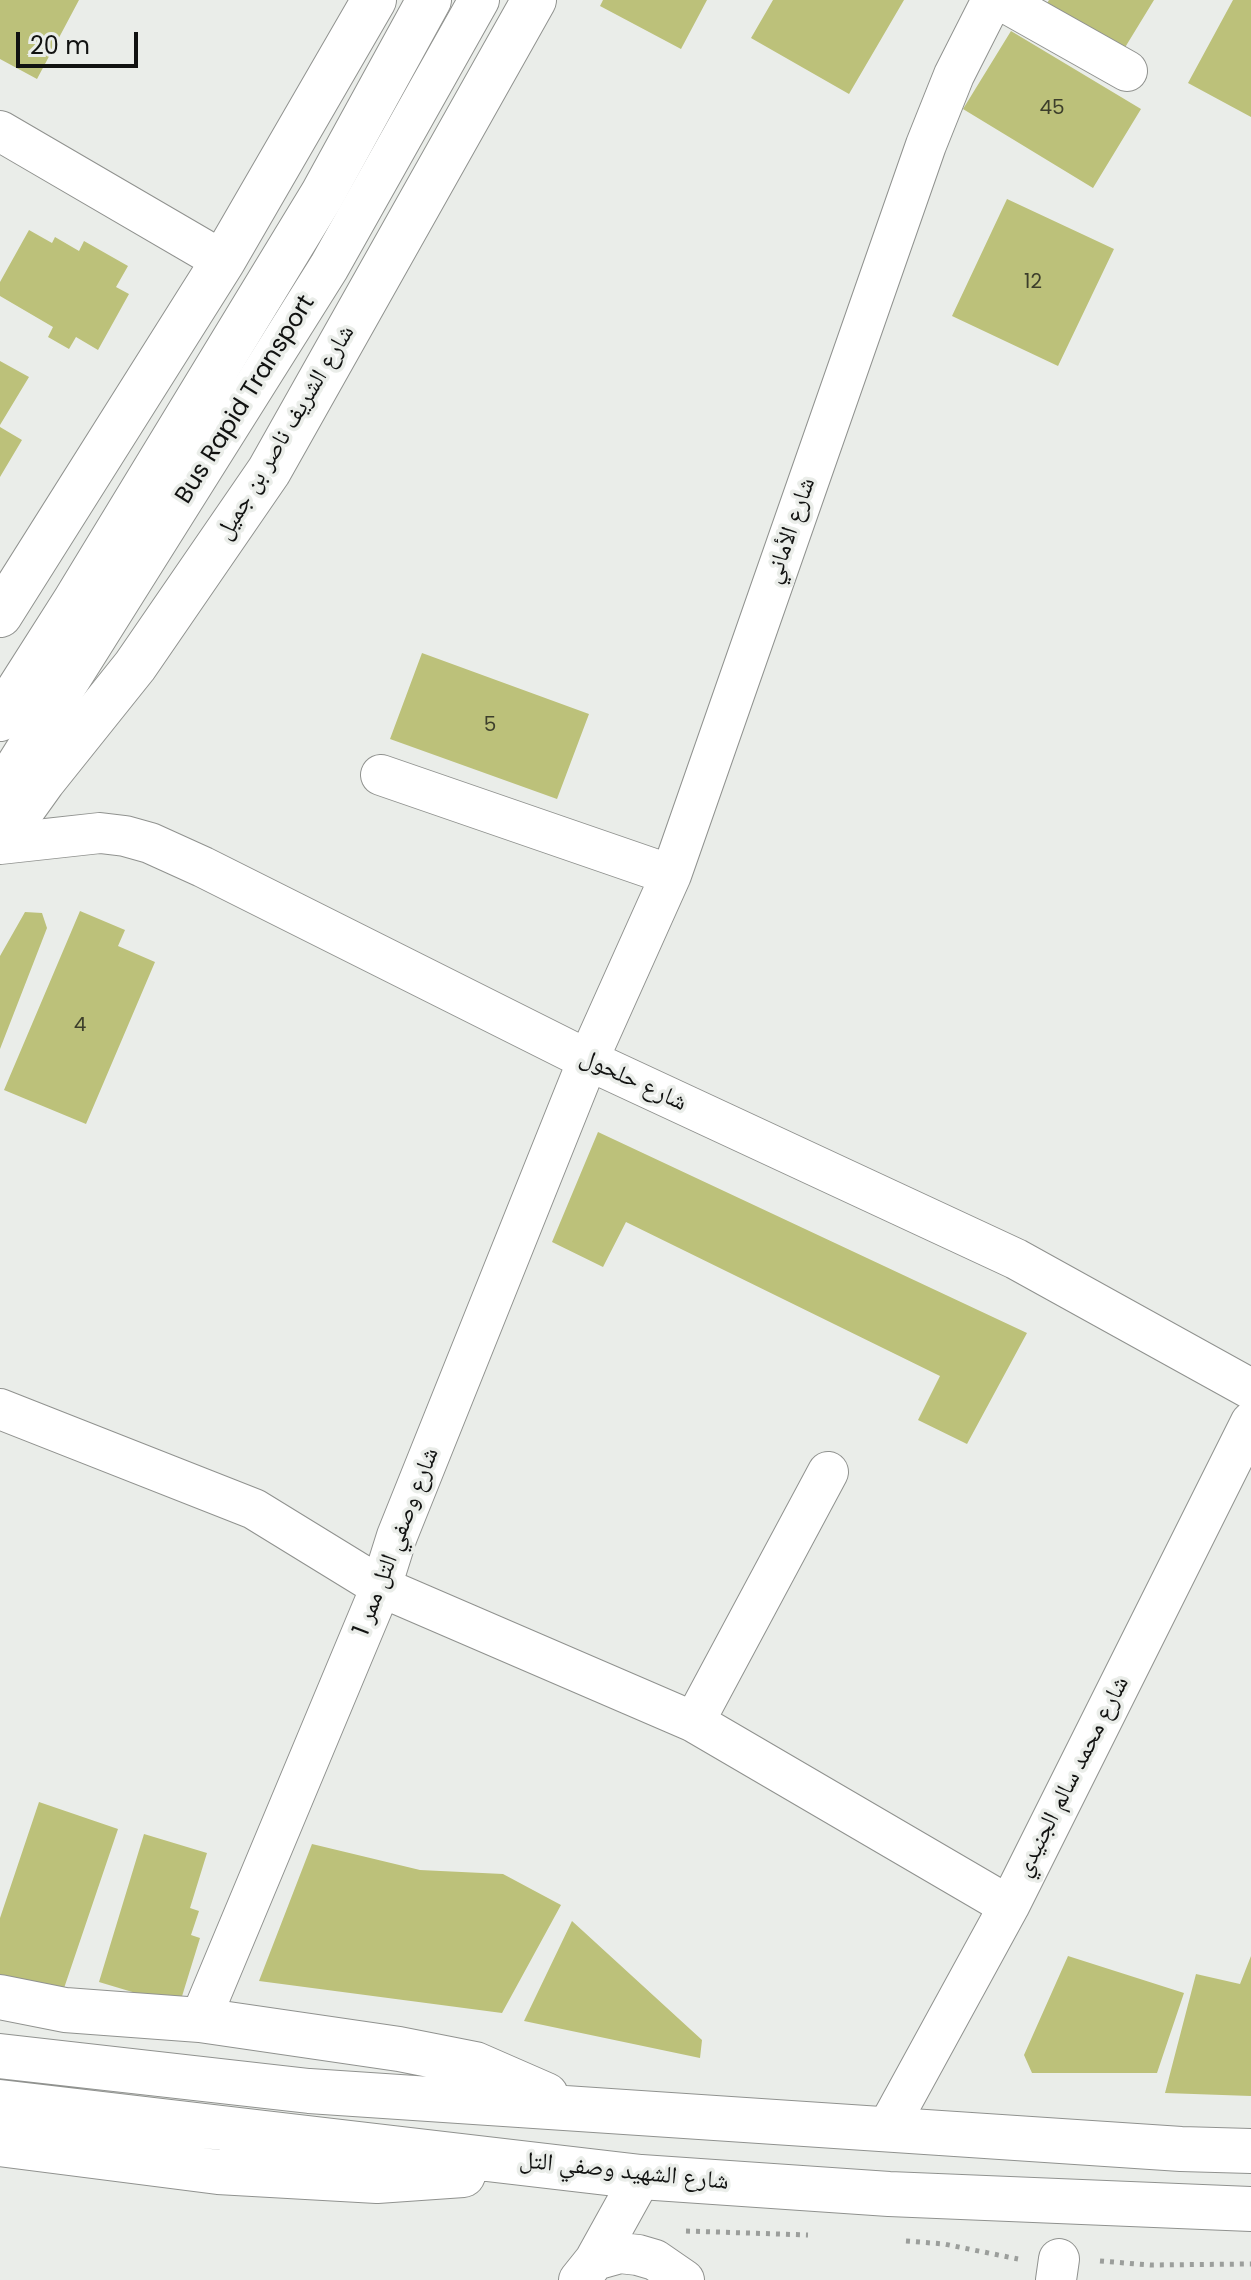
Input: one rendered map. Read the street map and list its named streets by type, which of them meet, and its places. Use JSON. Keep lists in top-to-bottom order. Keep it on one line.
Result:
{"streets":{"main road":["شارع الشريف ناصر بن جميل","شارع الشهيد وصفي التل"],"street":["Bus Rapid Transport","شارع الأماني","شارع حلحول","شارع وصفي التل ممر 1","شارع محمد سالم الجنيدي"]},"crossings":[["شارع الشريف ناصر بن جميل","شارع حلحول"],["شارع الأماني","شارع حلحول"],["شارع الأماني","شارع وصفي التل ممر 1"],["شارع حلحول","شارع وصفي التل ممر 1"]],"house_numbers":["45","12","5","4"],"scale_bar":"20 m"}
